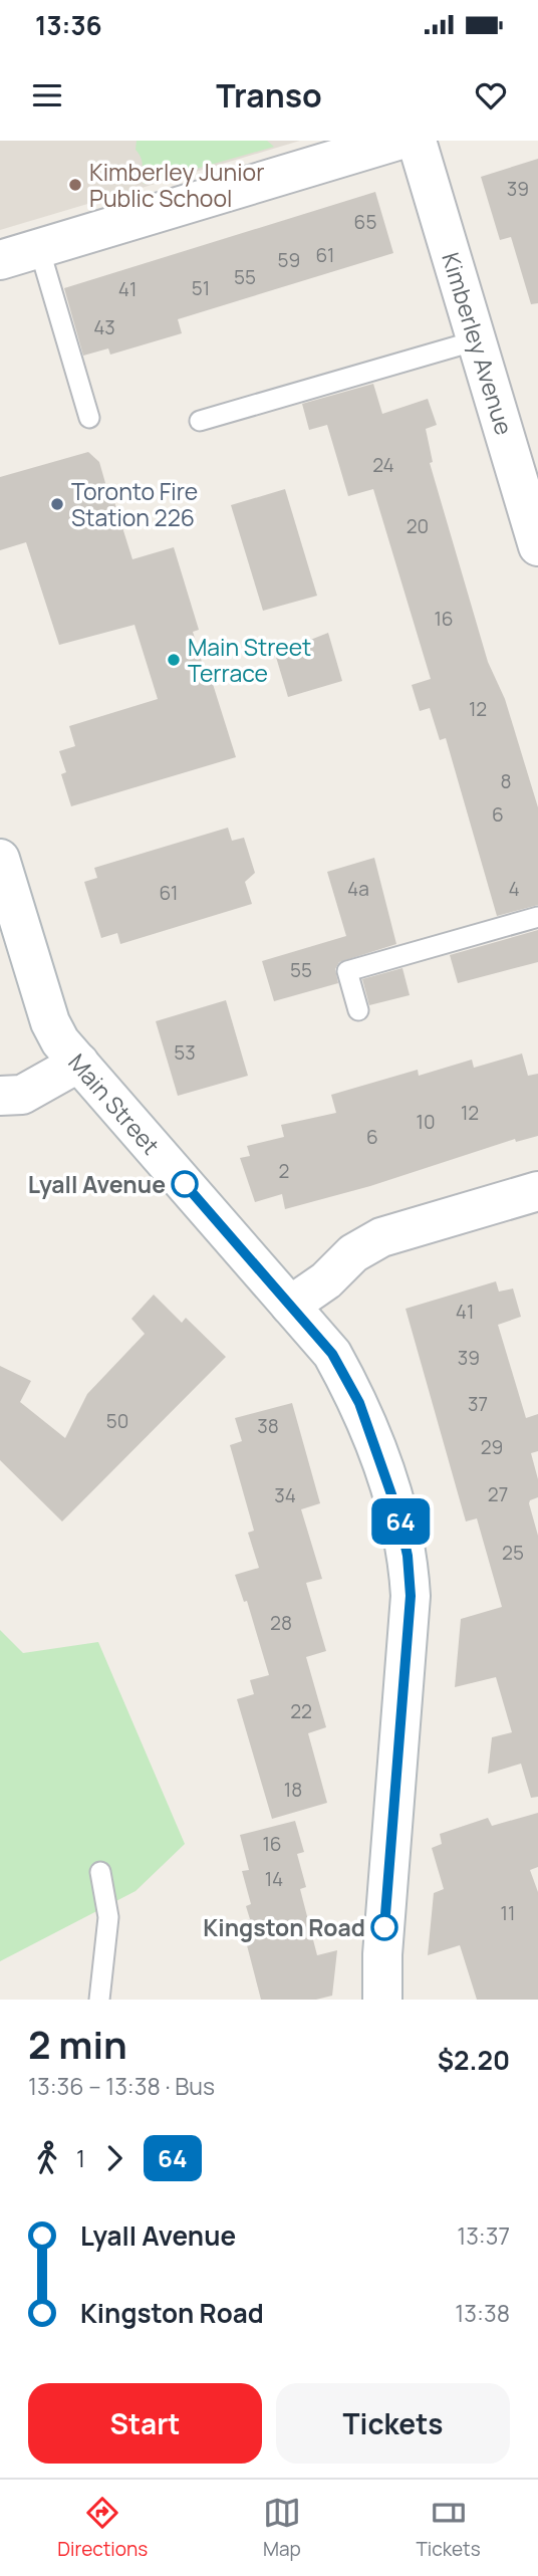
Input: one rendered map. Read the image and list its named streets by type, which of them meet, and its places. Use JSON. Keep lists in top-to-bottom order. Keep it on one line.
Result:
{"streets":{"street":["Kimberley Avenue","Main Street"]},"places":["Kimberley Junior Public School","Toronto Fire Station 226","Main Street Terrace","Lyall Avenue","Kingston Road"],"lines":["bus line 64"],"house_numbers":["39","65","61","59","55","51","41","43","24","20","16","12","8","6","4a","4","61","55","53","12","10","6","2","41","39","37","50","38","29","27","34","25","28","22","18","16","14","11"],"page":{"status":"13:36","header":"Transo","on_map":"64","heading":["2 min","13:36 – 13:38 · Bus","$2.20"],"legs":["1","64"],"list":[{"name":"Lyall Avenue","value":"13:37"},{"name":"Kingston Road","value":"13:38"}],"buttons":["Start","Tickets"],"tabs":["Directions","Map","Tickets"]}}
